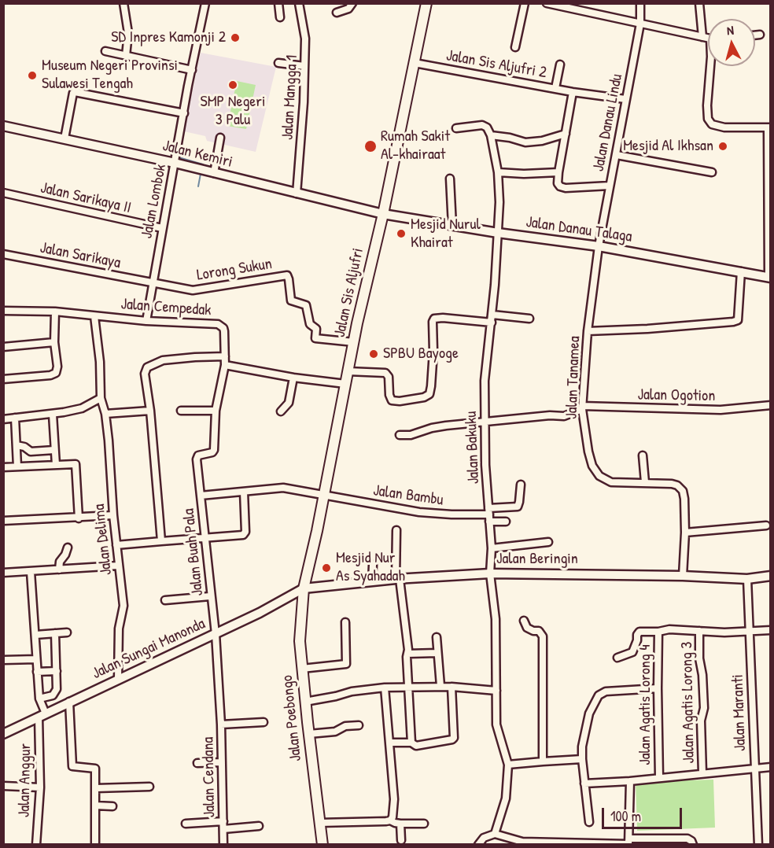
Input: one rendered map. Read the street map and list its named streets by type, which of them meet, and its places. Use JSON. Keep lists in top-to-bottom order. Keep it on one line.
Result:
{"streets":{"main road":["Jalan Sis Aljufri","Jalan Poebongo"],"street":["Jalan Sis Aljufri 2","Jalan Mangga 1","Jalan Danau Lindu","Jalan Kemiri","Jalan Sarikaya II","Jalan Lombok","Jalan Danau Talaga","Jalan Sarikaya","Lorong Sukun","Jalan Cempedak","Jalan Tanamea","Jalan Ogotion","Jalan Bakuku","Jalan Bambu","Jalan Delima","Jalan Buah Pala","Jalan Beringin","Jalan Sungai Manonda","Jalan Agatis Lorong 3","Jalan Agatis Lorong 4","Jalan Maranti","Jalan Cendana","Jalan Anggur"]},"crossings":[["Jalan Sis Aljufri 2","Jalan Danau Lindu"],["Jalan Sis Aljufri 2","Jalan Sis Aljufri"],["Jalan Mangga 1","Jalan Kemiri"],["Jalan Danau Lindu","Jalan Danau Talaga"],["Jalan Danau Lindu","Jalan Tanamea"],["Jalan Kemiri","Jalan Lombok"],["Jalan Kemiri","Jalan Danau Talaga"],["Jalan Kemiri","Jalan Sis Aljufri"],["Jalan Sarikaya II","Jalan Lombok"],["Jalan Lombok","Jalan Sarikaya"],["Jalan Lombok","Lorong Sukun"],["Jalan Lombok","Jalan Cempedak"],["Jalan Danau Talaga","Jalan Sis Aljufri"],["Jalan Danau Talaga","Jalan Tanamea"],["Jalan Danau Talaga","Jalan Bakuku"],["Jalan Sarikaya","Lorong Sukun"],["Lorong Sukun","Jalan Sis Aljufri"],["Jalan Sis Aljufri","Jalan Bambu"],["Jalan Sis Aljufri","Jalan Beringin"],["Jalan Sis Aljufri","Jalan Sungai Manonda"],["Jalan Sis Aljufri","Jalan Poebongo"],["Jalan Cempedak","Jalan Delima"],["Jalan Cempedak","Jalan Buah Pala"],["Jalan Tanamea","Jalan Ogotion"],["Jalan Tanamea","Jalan Beringin"],["Jalan Ogotion","Jalan Bakuku"],["Jalan Bakuku","Jalan Bambu"],["Jalan Bakuku","Jalan Beringin"],["Jalan Bambu","Jalan Buah Pala"],["Jalan Delima","Jalan Sungai Manonda"],["Jalan Buah Pala","Jalan Sungai Manonda"],["Jalan Buah Pala","Jalan Cendana"],["Jalan Beringin","Jalan Sungai Manonda"],["Jalan Beringin","Jalan Maranti"],["Jalan Beringin","Jalan Poebongo"],["Jalan Sungai Manonda","Jalan Poebongo"],["Jalan Sungai Manonda","Jalan Cendana"],["Jalan Sungai Manonda","Jalan Anggur"],["Jalan Agatis Lorong 3","Jalan Agatis Lorong 4"],["Jalan Agatis Lorong 4","Jalan Maranti"]],"places":["SD Inpres Kamonji 2","Museum Negeri Provinsi Sulawesi Tengah","SMP Negeri 3 Palu","Rumah Sakit Al-khairaat","Mesjid Al Ikhsan","Mesjid Nurul Khairat","SPBU Bayoge","Mesjid Nur As Syahadah"],"scale_bar":"100 m","north":"top"}
